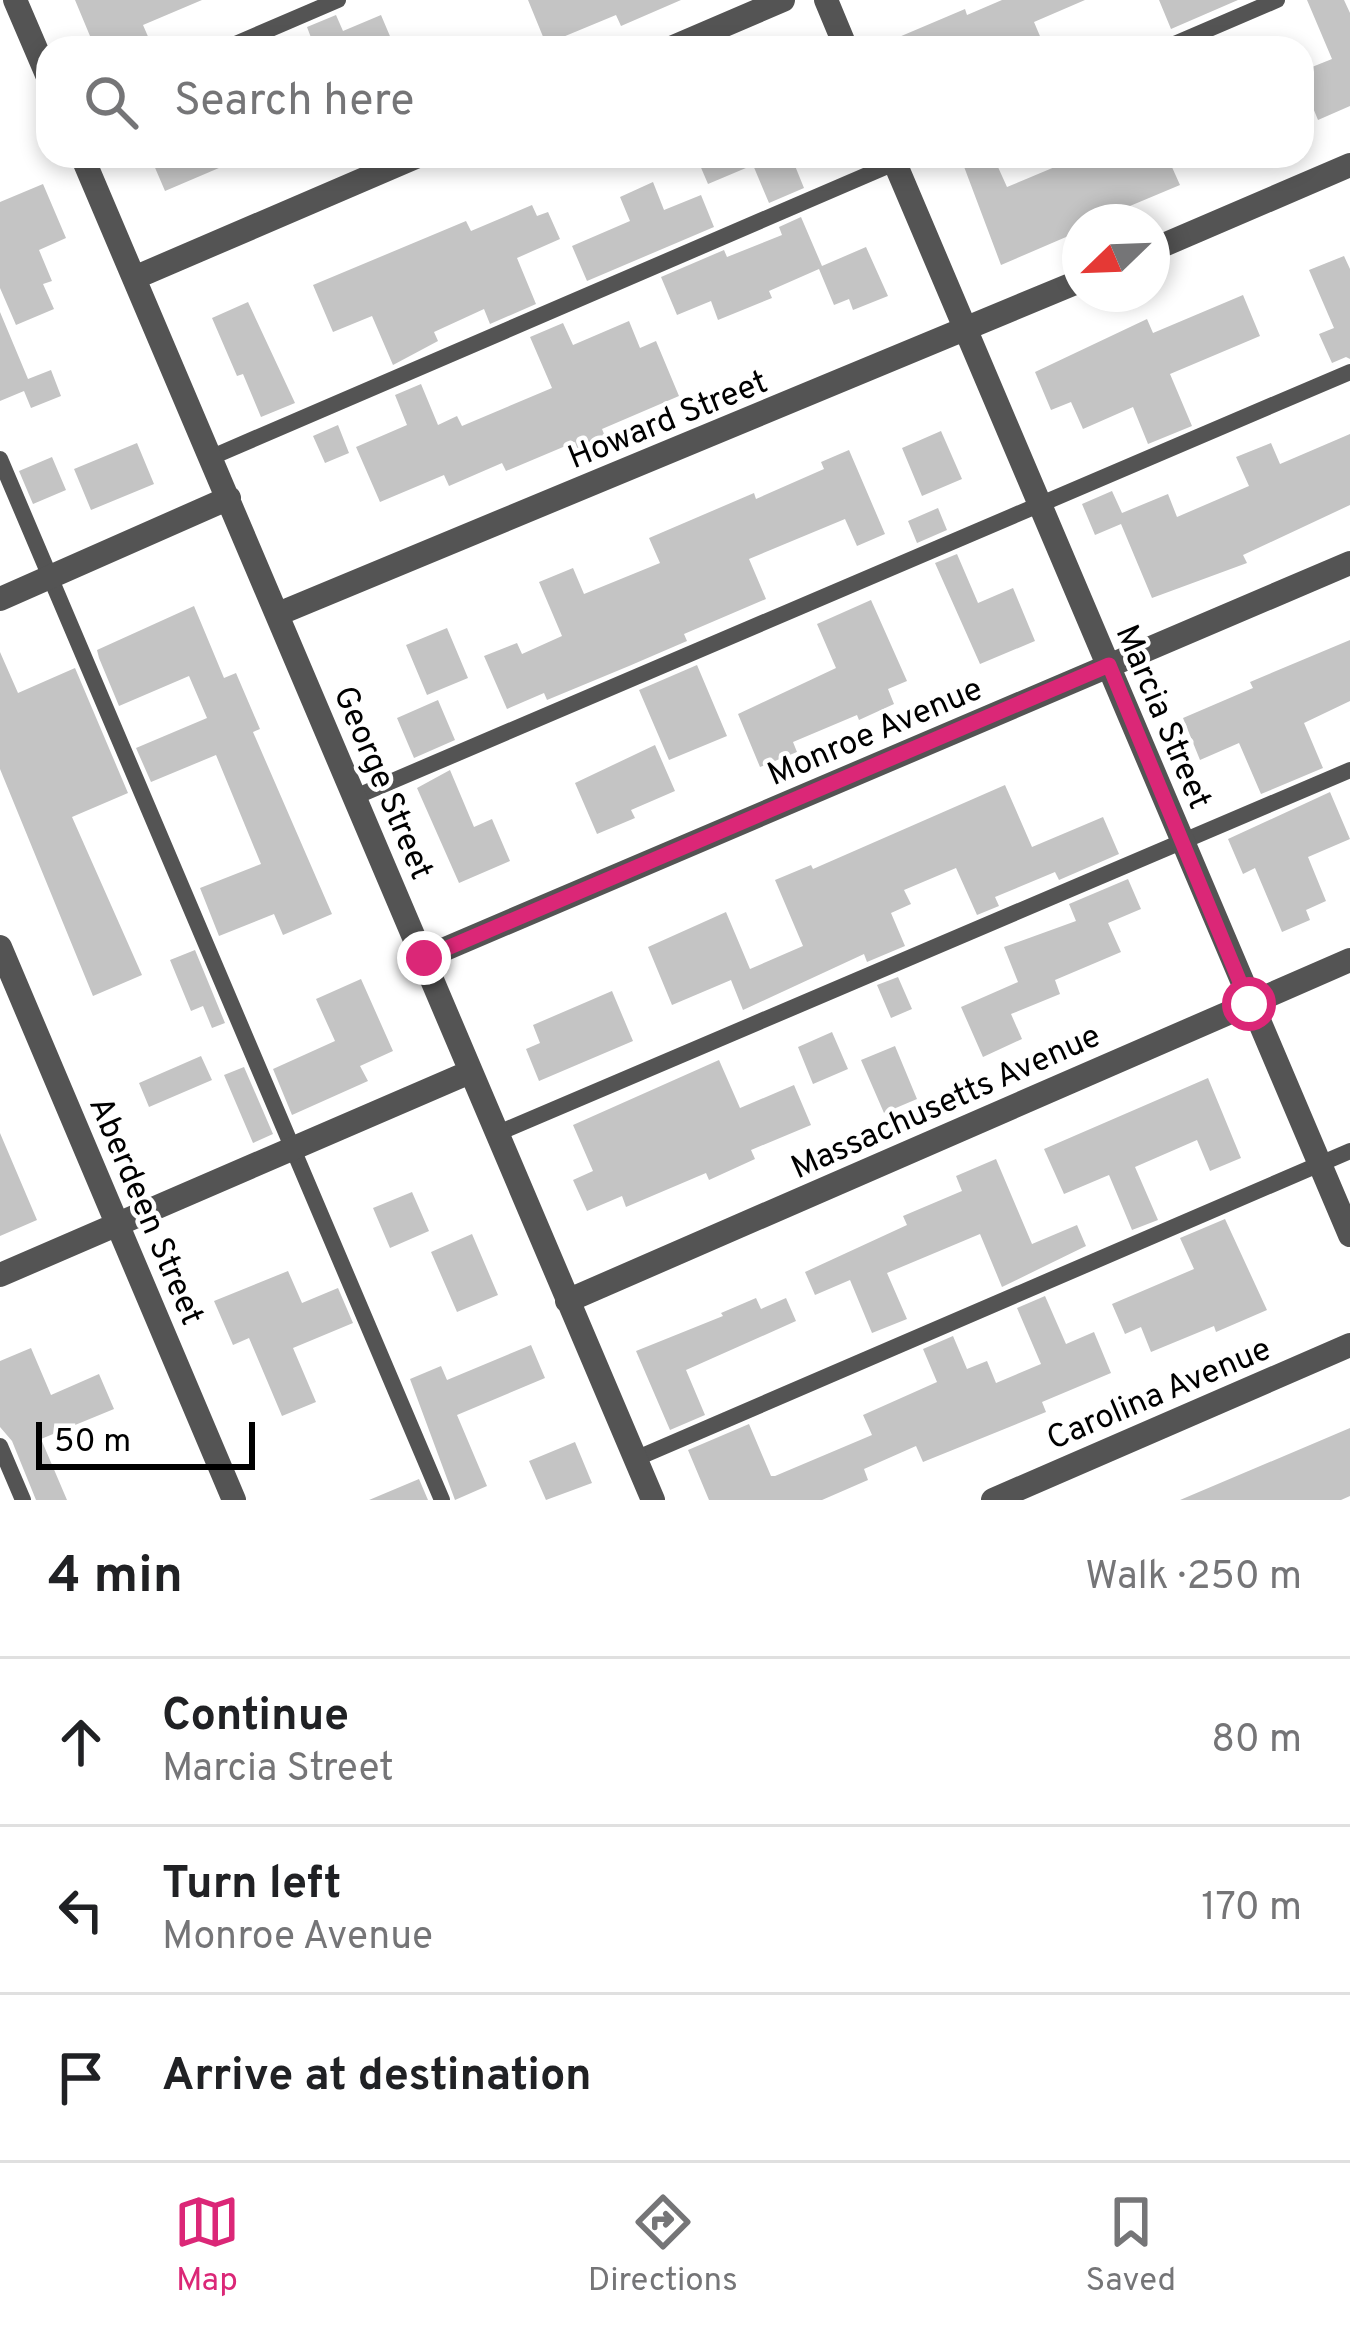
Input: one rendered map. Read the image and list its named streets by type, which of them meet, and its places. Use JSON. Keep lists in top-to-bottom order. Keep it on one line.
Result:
{"streets":{"street":["Howard Street","Marcia Street","Monroe Avenue","George Street","Massachusetts Avenue","Aberdeen Street","Carolina Avenue"]},"crossings":[["Howard Street","Marcia Street"],["Howard Street","George Street"],["Marcia Street","Monroe Avenue"],["Marcia Street","Massachusetts Avenue"],["Monroe Avenue","George Street"],["George Street","Massachusetts Avenue"]],"scale_bar":"50 m","north":"bottom left","page":{"search":"Search here","scale":"50 m","heading":["4 min","Walk · 250 m"],"list":[["Continue","Marcia Street","80 m"],["Turn left","Monroe Avenue","170 m"],"Arrive at destination"],"nav":["Map","Directions","Saved"]}}
